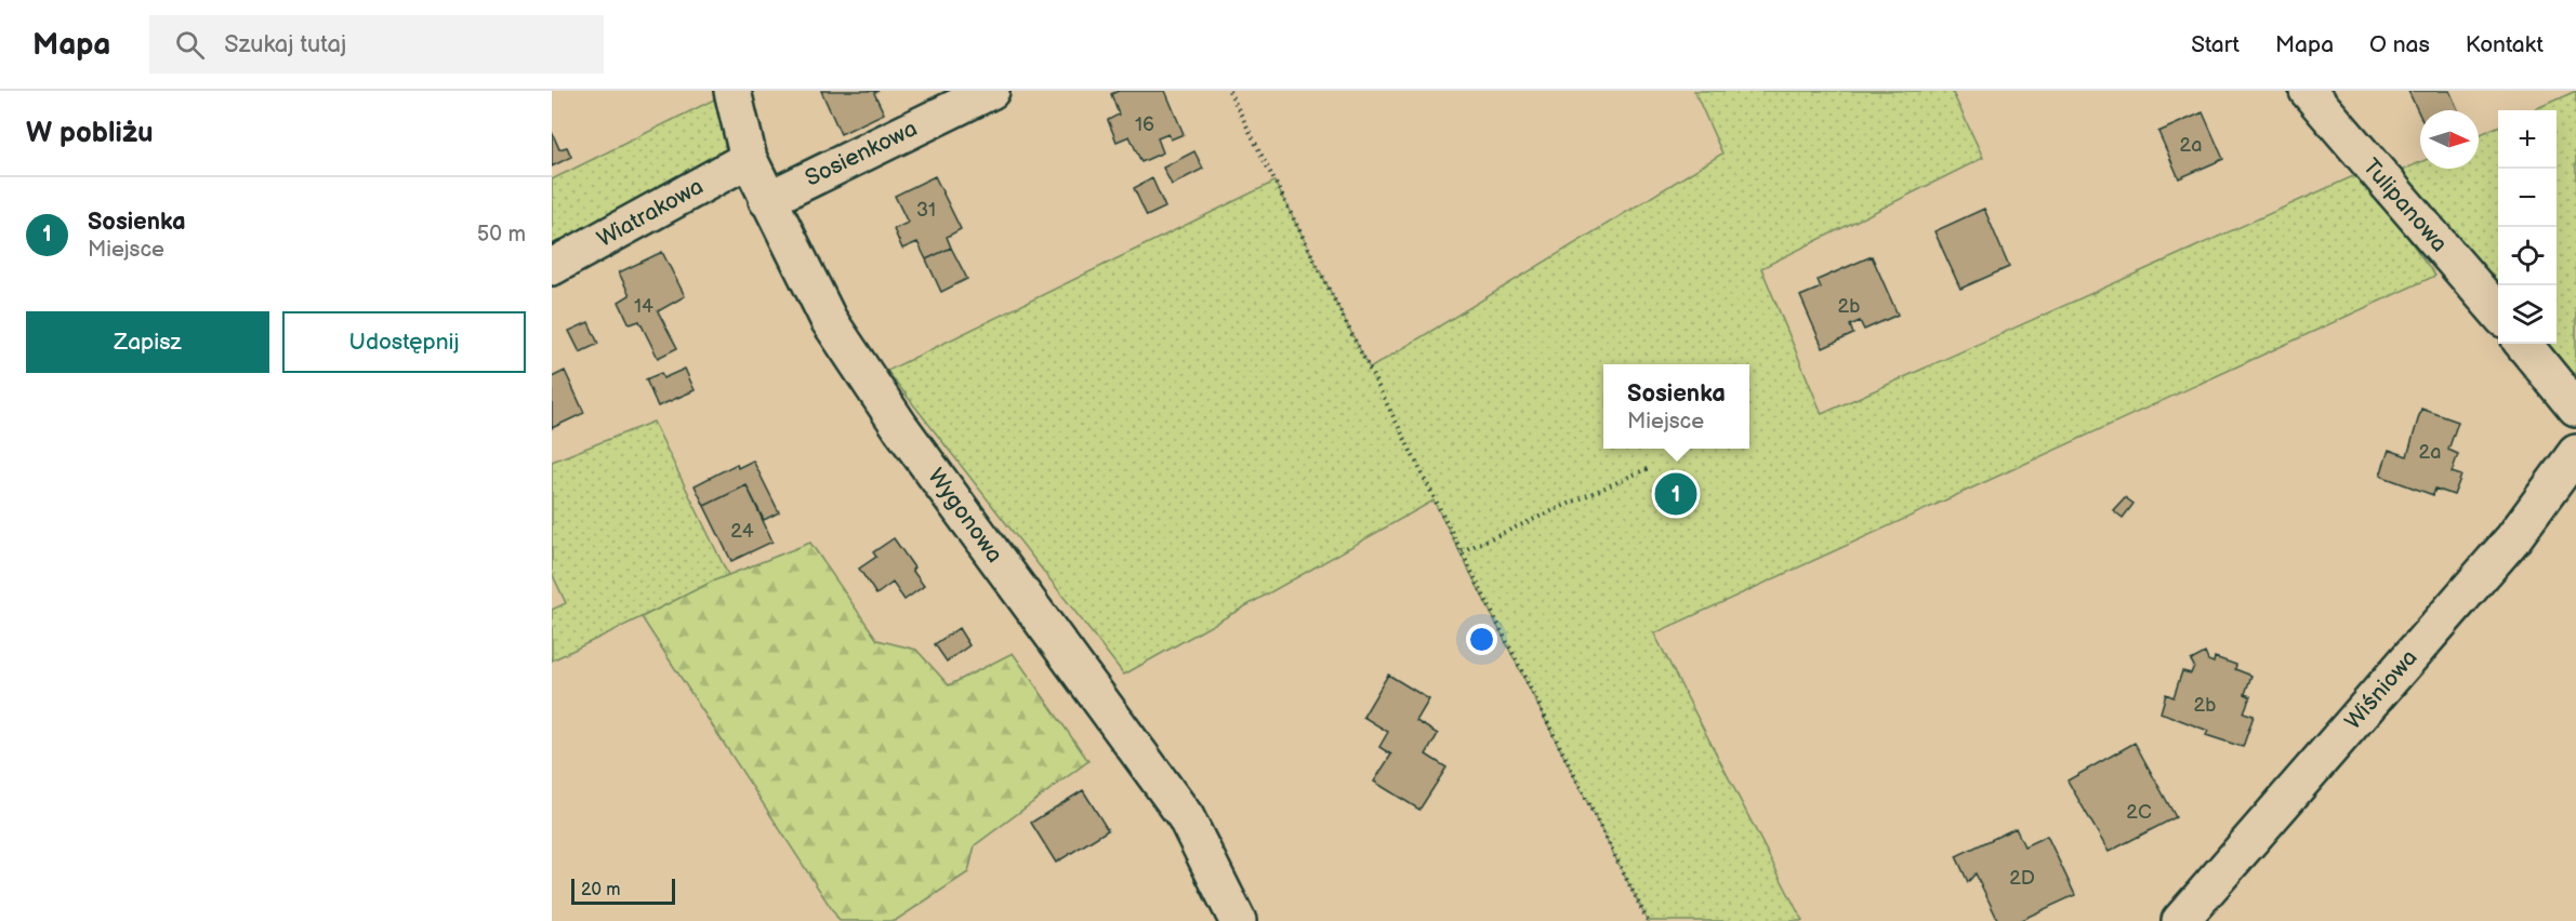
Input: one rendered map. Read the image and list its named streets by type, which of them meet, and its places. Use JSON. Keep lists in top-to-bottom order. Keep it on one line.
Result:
{"streets":{"street":["Sosienkowa","Tulipanowa","Wiatrakowa","Wygonowa","Wiśniowa"]},"crossings":[["Sosienkowa","Wygonowa"],["Wiatrakowa","Wygonowa"]],"house_numbers":["16","2a","31","14","2b","2a","24","2b","2C","2D"],"scale_bar":"20 m","north":"right","page":{"header":"Mapa","search":"Szukaj tutaj","nav":["Start","Mapa","O nas","Kontakt"],"heading":"W pobliżu","map_buttons":["+","−"],"list":[{"mark":"1","name":"Sosienka","note":"Miejsce","value":"50 m"}],"buttons":["Zapisz","Udostępnij"],"popup":["Sosienka","Miejsce"],"pins":"1","scale":"20 m"}}
